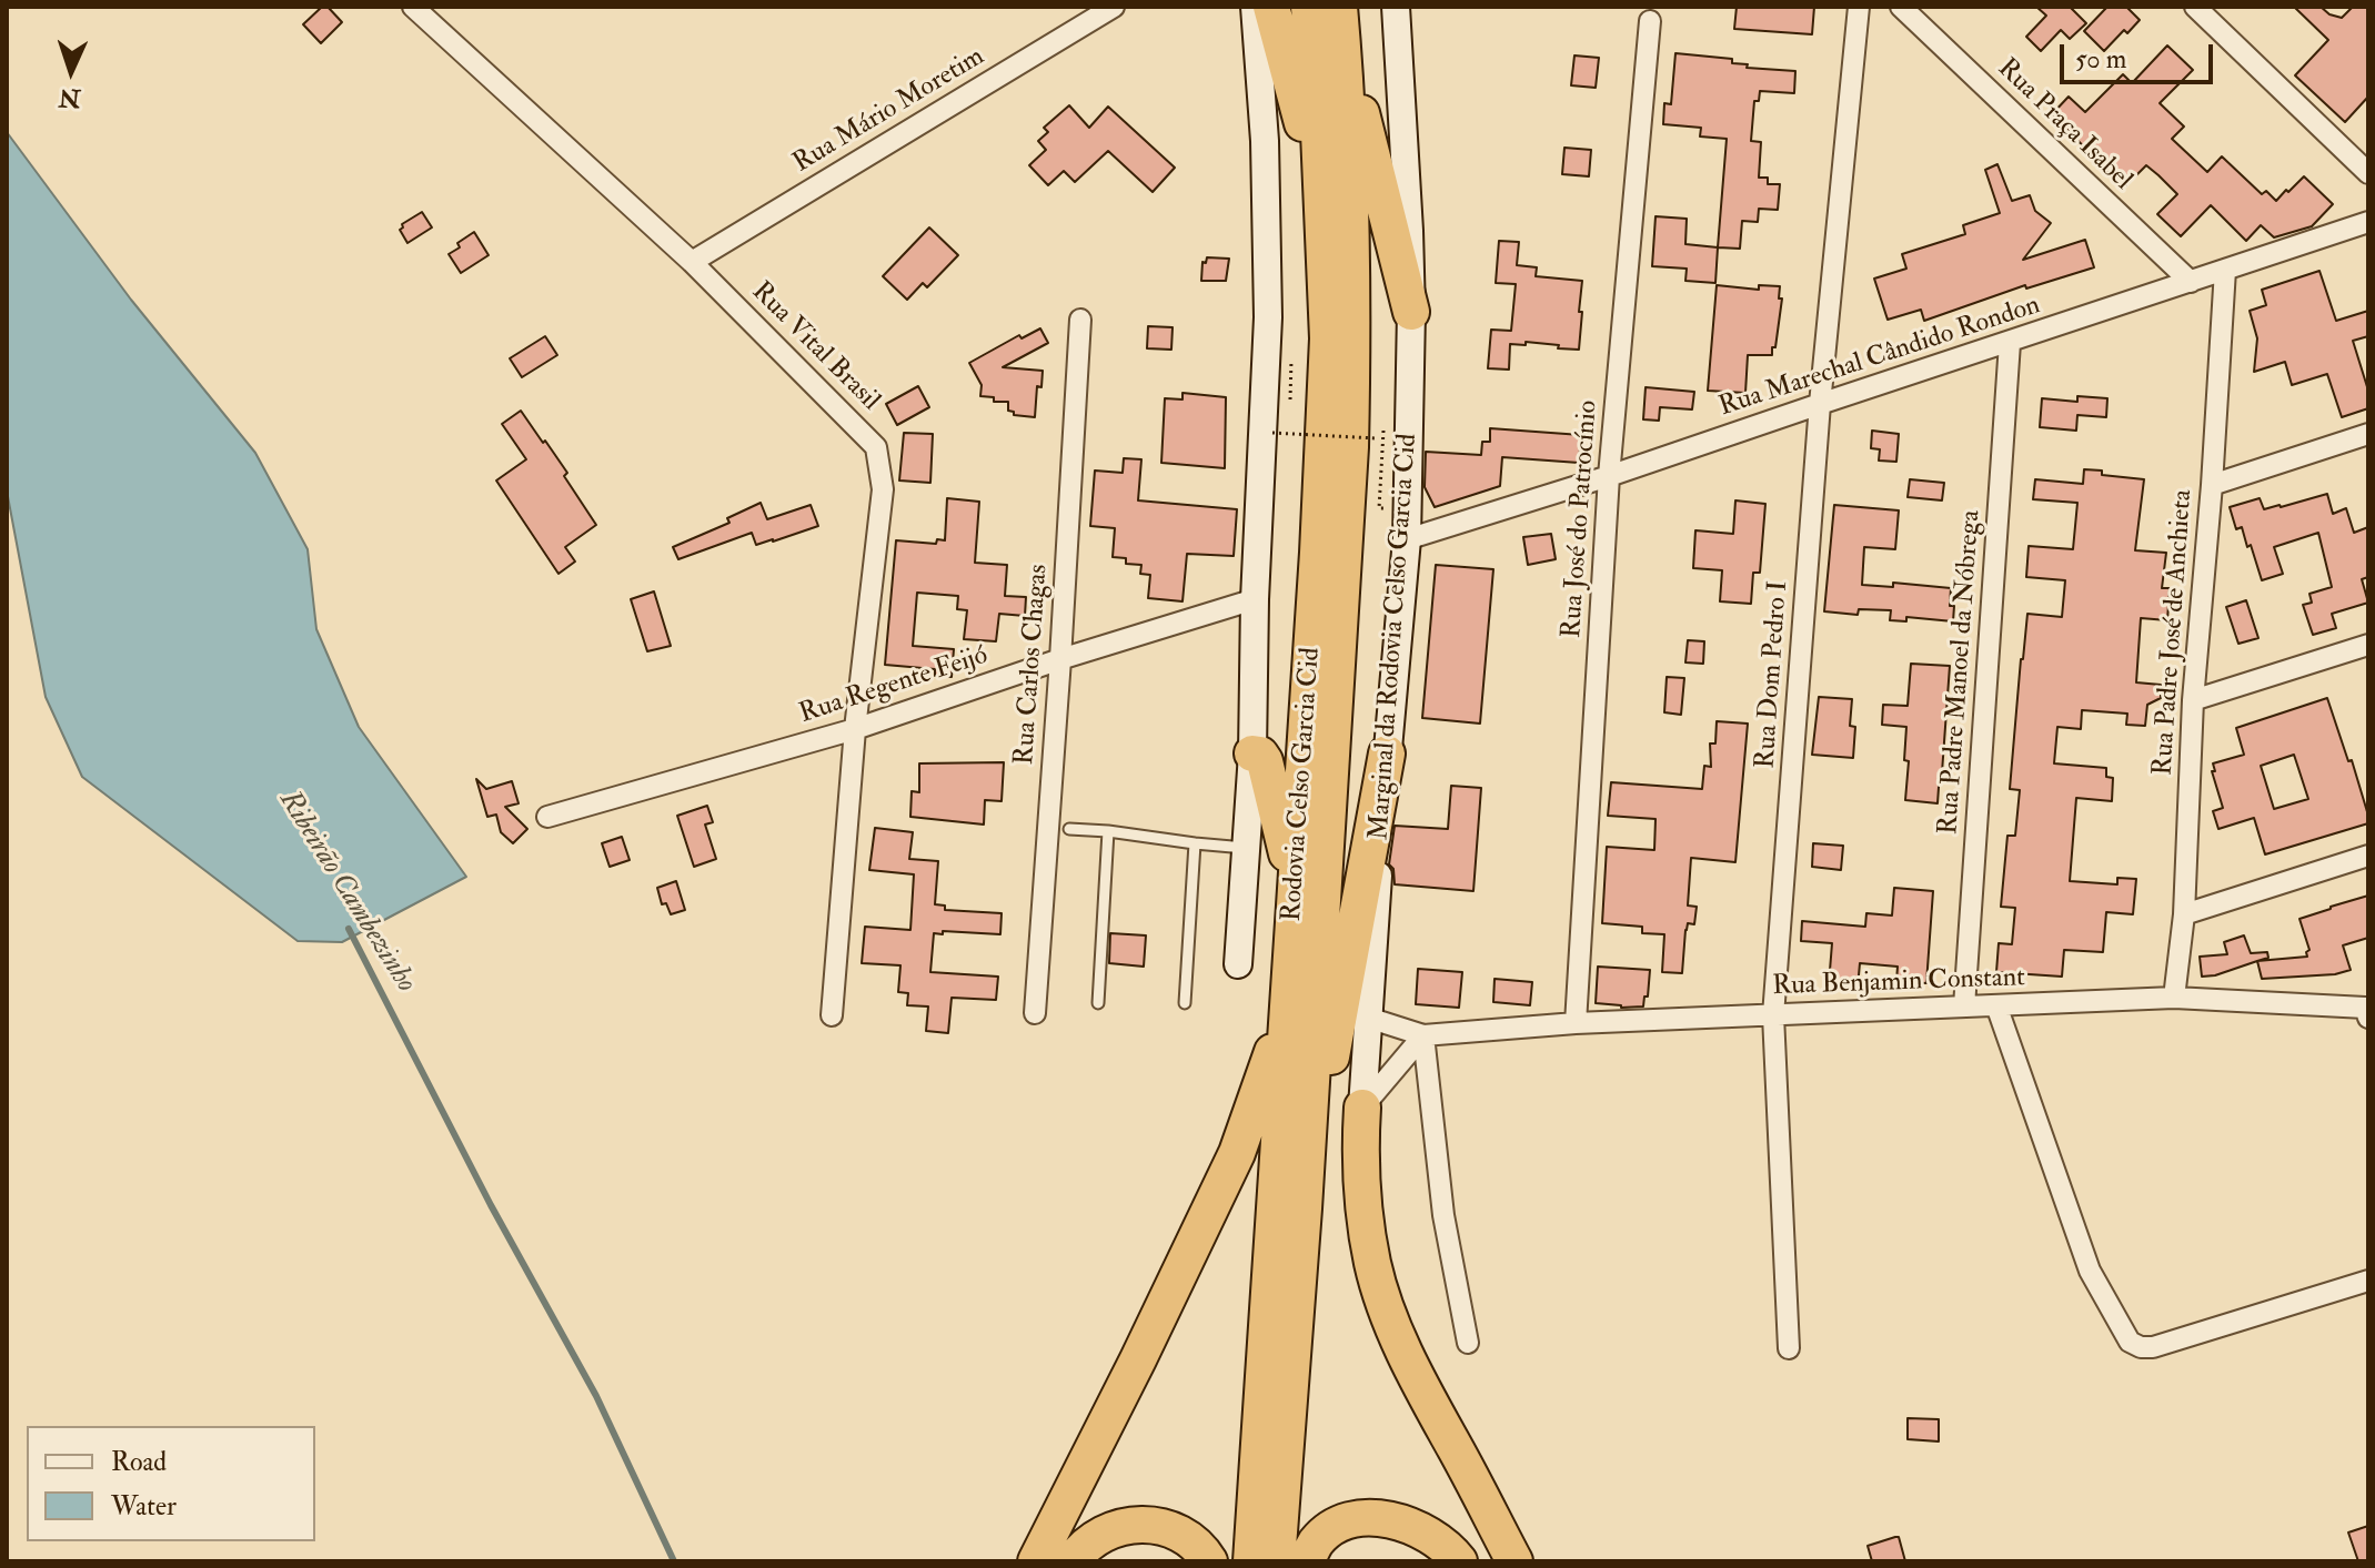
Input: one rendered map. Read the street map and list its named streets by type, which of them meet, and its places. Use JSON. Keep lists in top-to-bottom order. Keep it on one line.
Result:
{"streets":{"highway":["Rodovia Celso Garcia Cid"],"street":["Rua Mário Moretim","Rua Praça Isabel","Rua Vital Brasil","Rua Marechal Cândido Rondon","Rua José do Patrocínio","Rua Padre José de Anchieta","Marginal da Rodovia Celso Garcia Cid","Rua Carlos Chagas","Rua Padre Manoel da Nóbrega","Rua Dom Pedro I","Rua Regente Feijó","Rua Benjamin Constant"]},"crossings":[["Rua Mário Moretim","Rua Vital Brasil"],["Rua Praça Isabel","Rua Marechal Cândido Rondon"],["Rua Vital Brasil","Rua Regente Feijó"],["Rua Marechal Cândido Rondon","Rua José do Patrocínio"],["Rua Marechal Cândido Rondon","Rua Padre José de Anchieta"],["Rua Marechal Cândido Rondon","Marginal da Rodovia Celso Garcia Cid"],["Rua Marechal Cândido Rondon","Rua Padre Manoel da Nóbrega"],["Rua Marechal Cândido Rondon","Rua Dom Pedro I"],["Rua José do Patrocínio","Rua Benjamin Constant"],["Rua Padre José de Anchieta","Rua Benjamin Constant"],["Marginal da Rodovia Celso Garcia Cid","Rua Benjamin Constant"],["Rua Carlos Chagas","Rua Regente Feijó"],["Rua Padre Manoel da Nóbrega","Rua Benjamin Constant"],["Rua Dom Pedro I","Rua Benjamin Constant"]],"water":["Ribeirão Cambezinho"],"legend":["Road","Water"],"scale_bar":"50 m","north":"bottom"}
